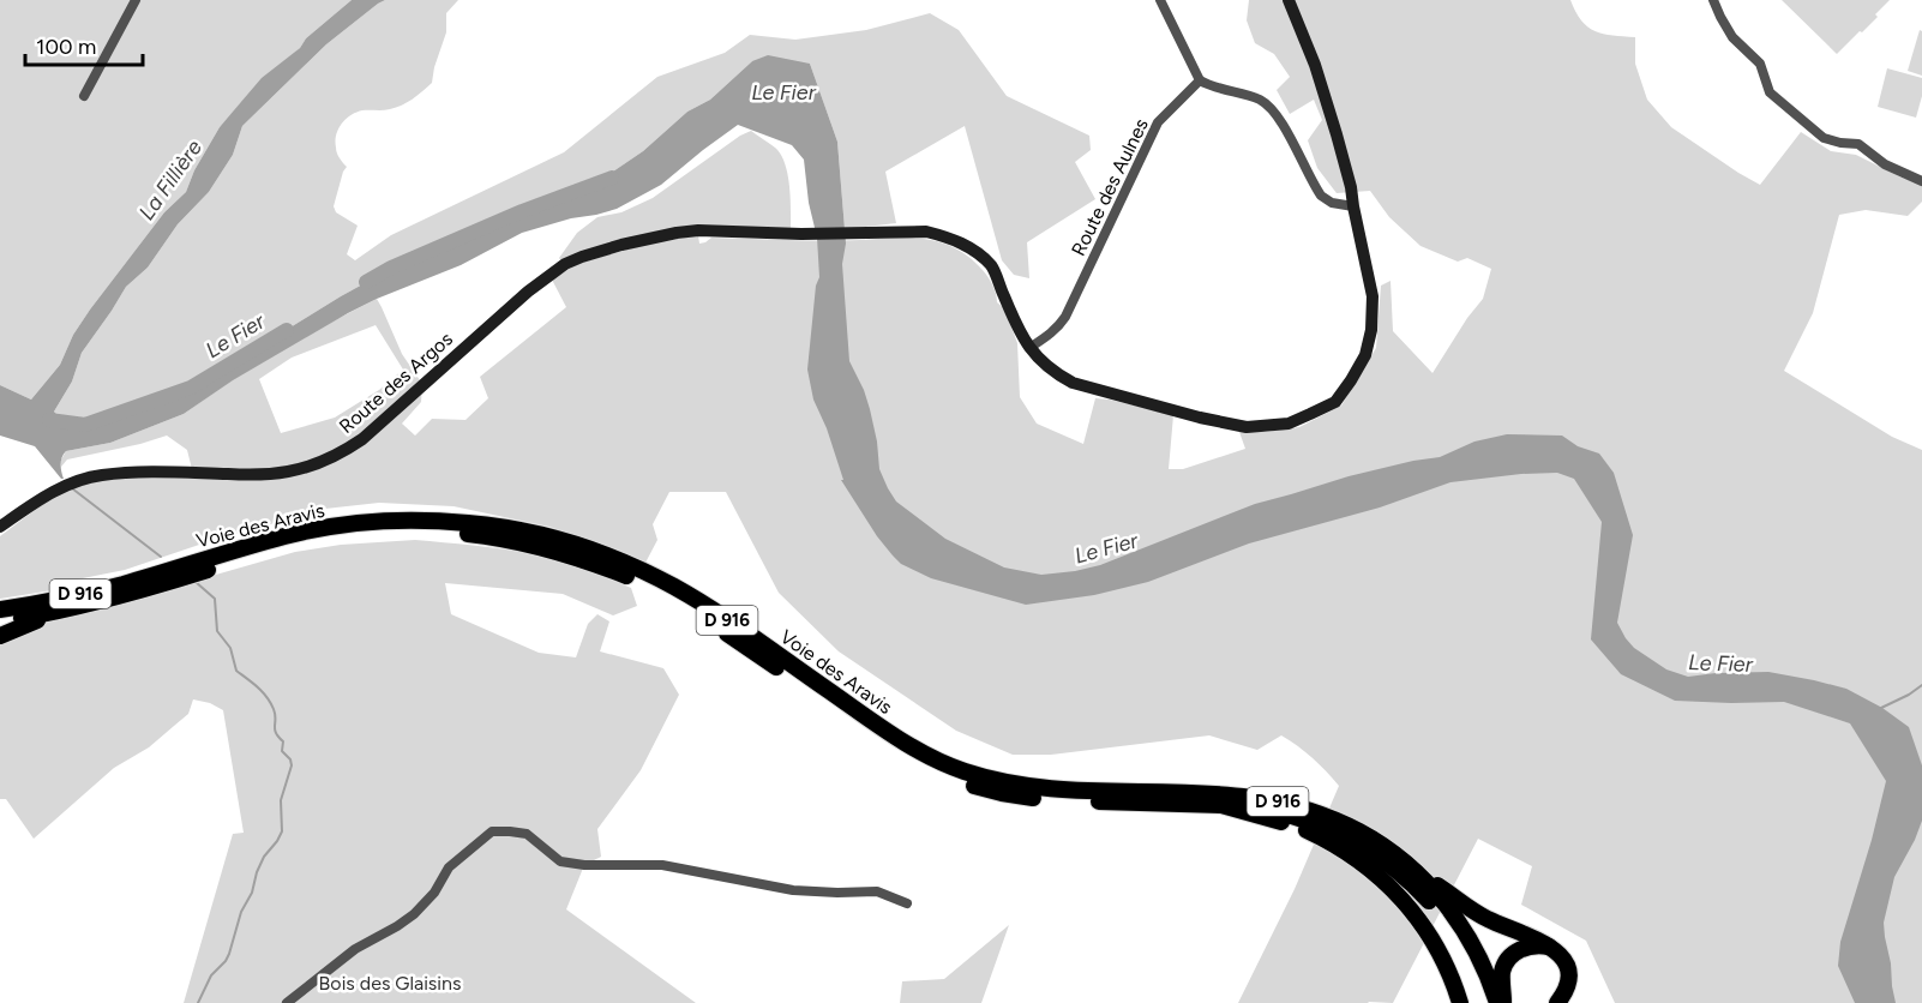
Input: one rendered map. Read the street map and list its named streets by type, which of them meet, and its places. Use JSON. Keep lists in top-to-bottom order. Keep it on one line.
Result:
{"streets":{"highway":["Voie des Aravis","D 916"],"street":["Route des Aulnes","Route des Argos"]},"crossings":[["Route des Aulnes","Route des Argos"]],"water":["Le Fier","La Fillière"],"parks":["Bois des Glaisins"],"scale_bar":"100 m"}
